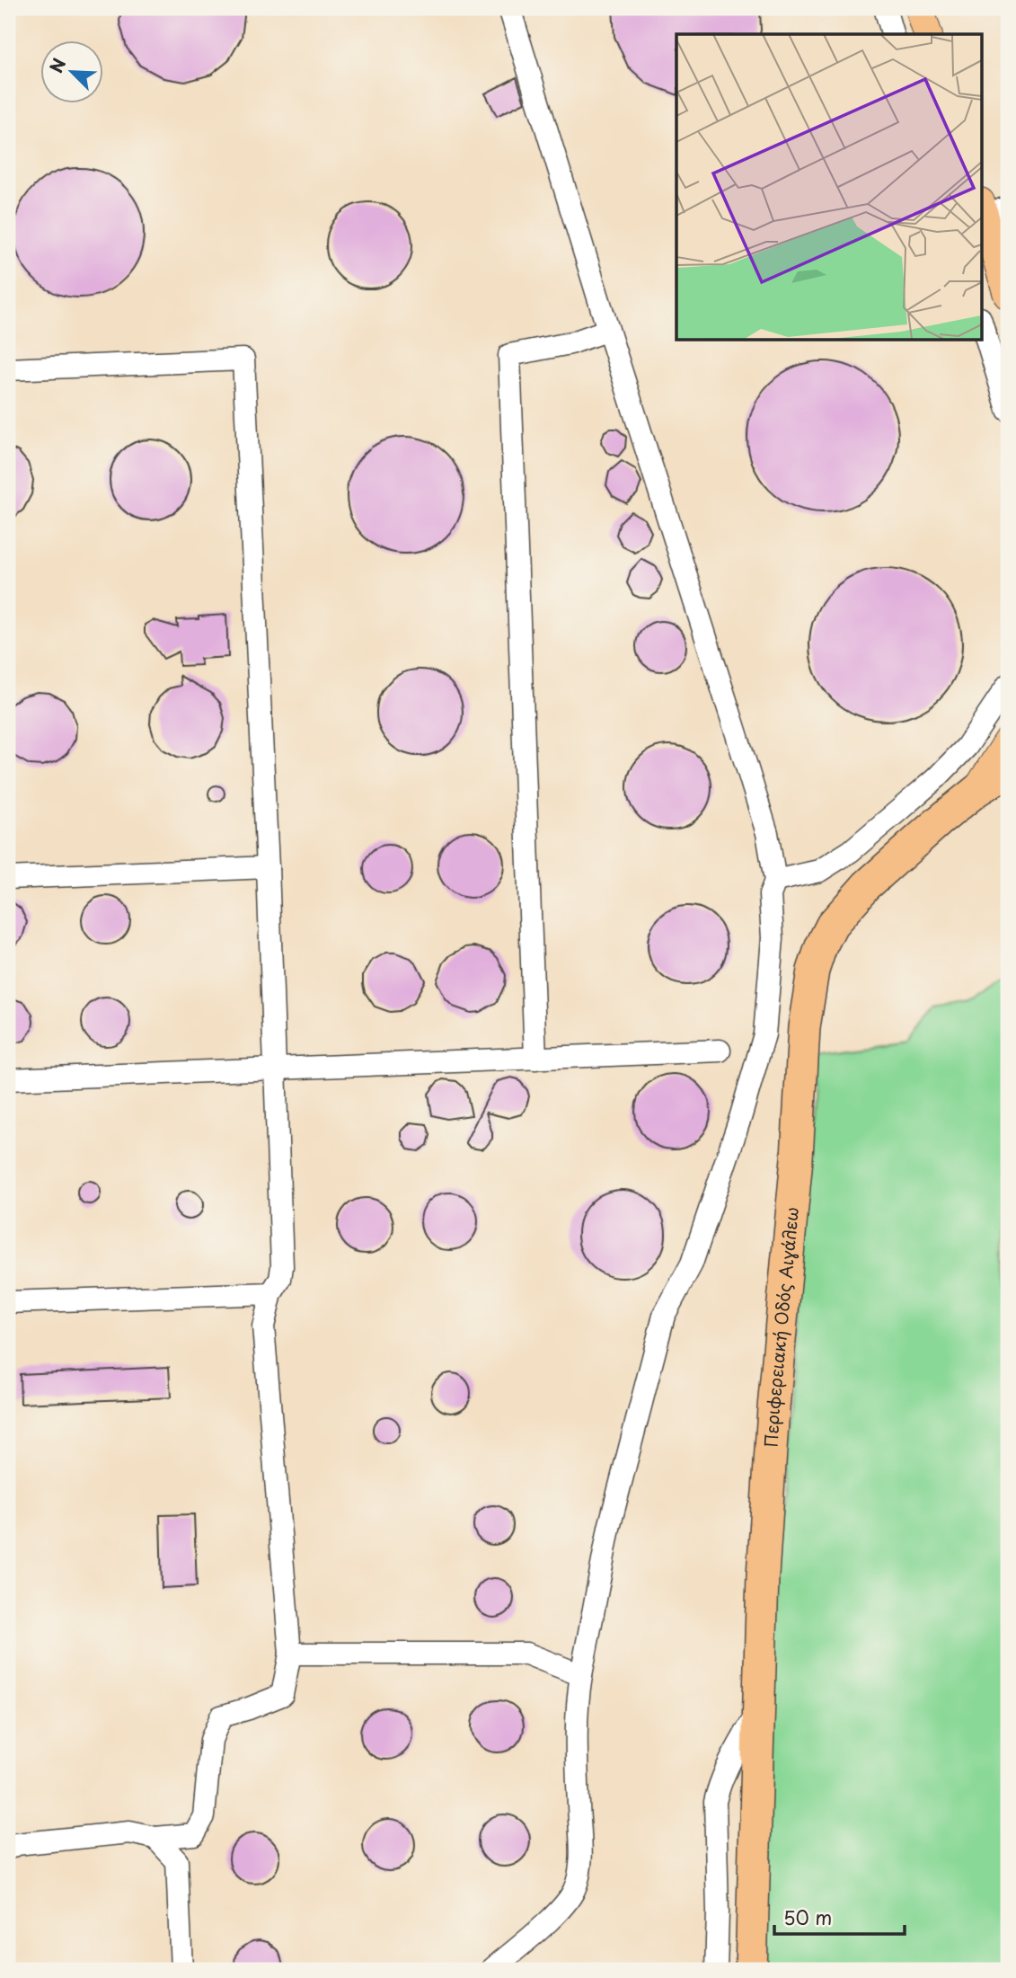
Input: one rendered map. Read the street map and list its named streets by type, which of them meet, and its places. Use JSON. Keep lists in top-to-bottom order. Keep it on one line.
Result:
{"streets":{"highway":["Περιφερειακή Οδός Αιγάλεω"]},"scale_bar":"50 m","north":"top left"}
